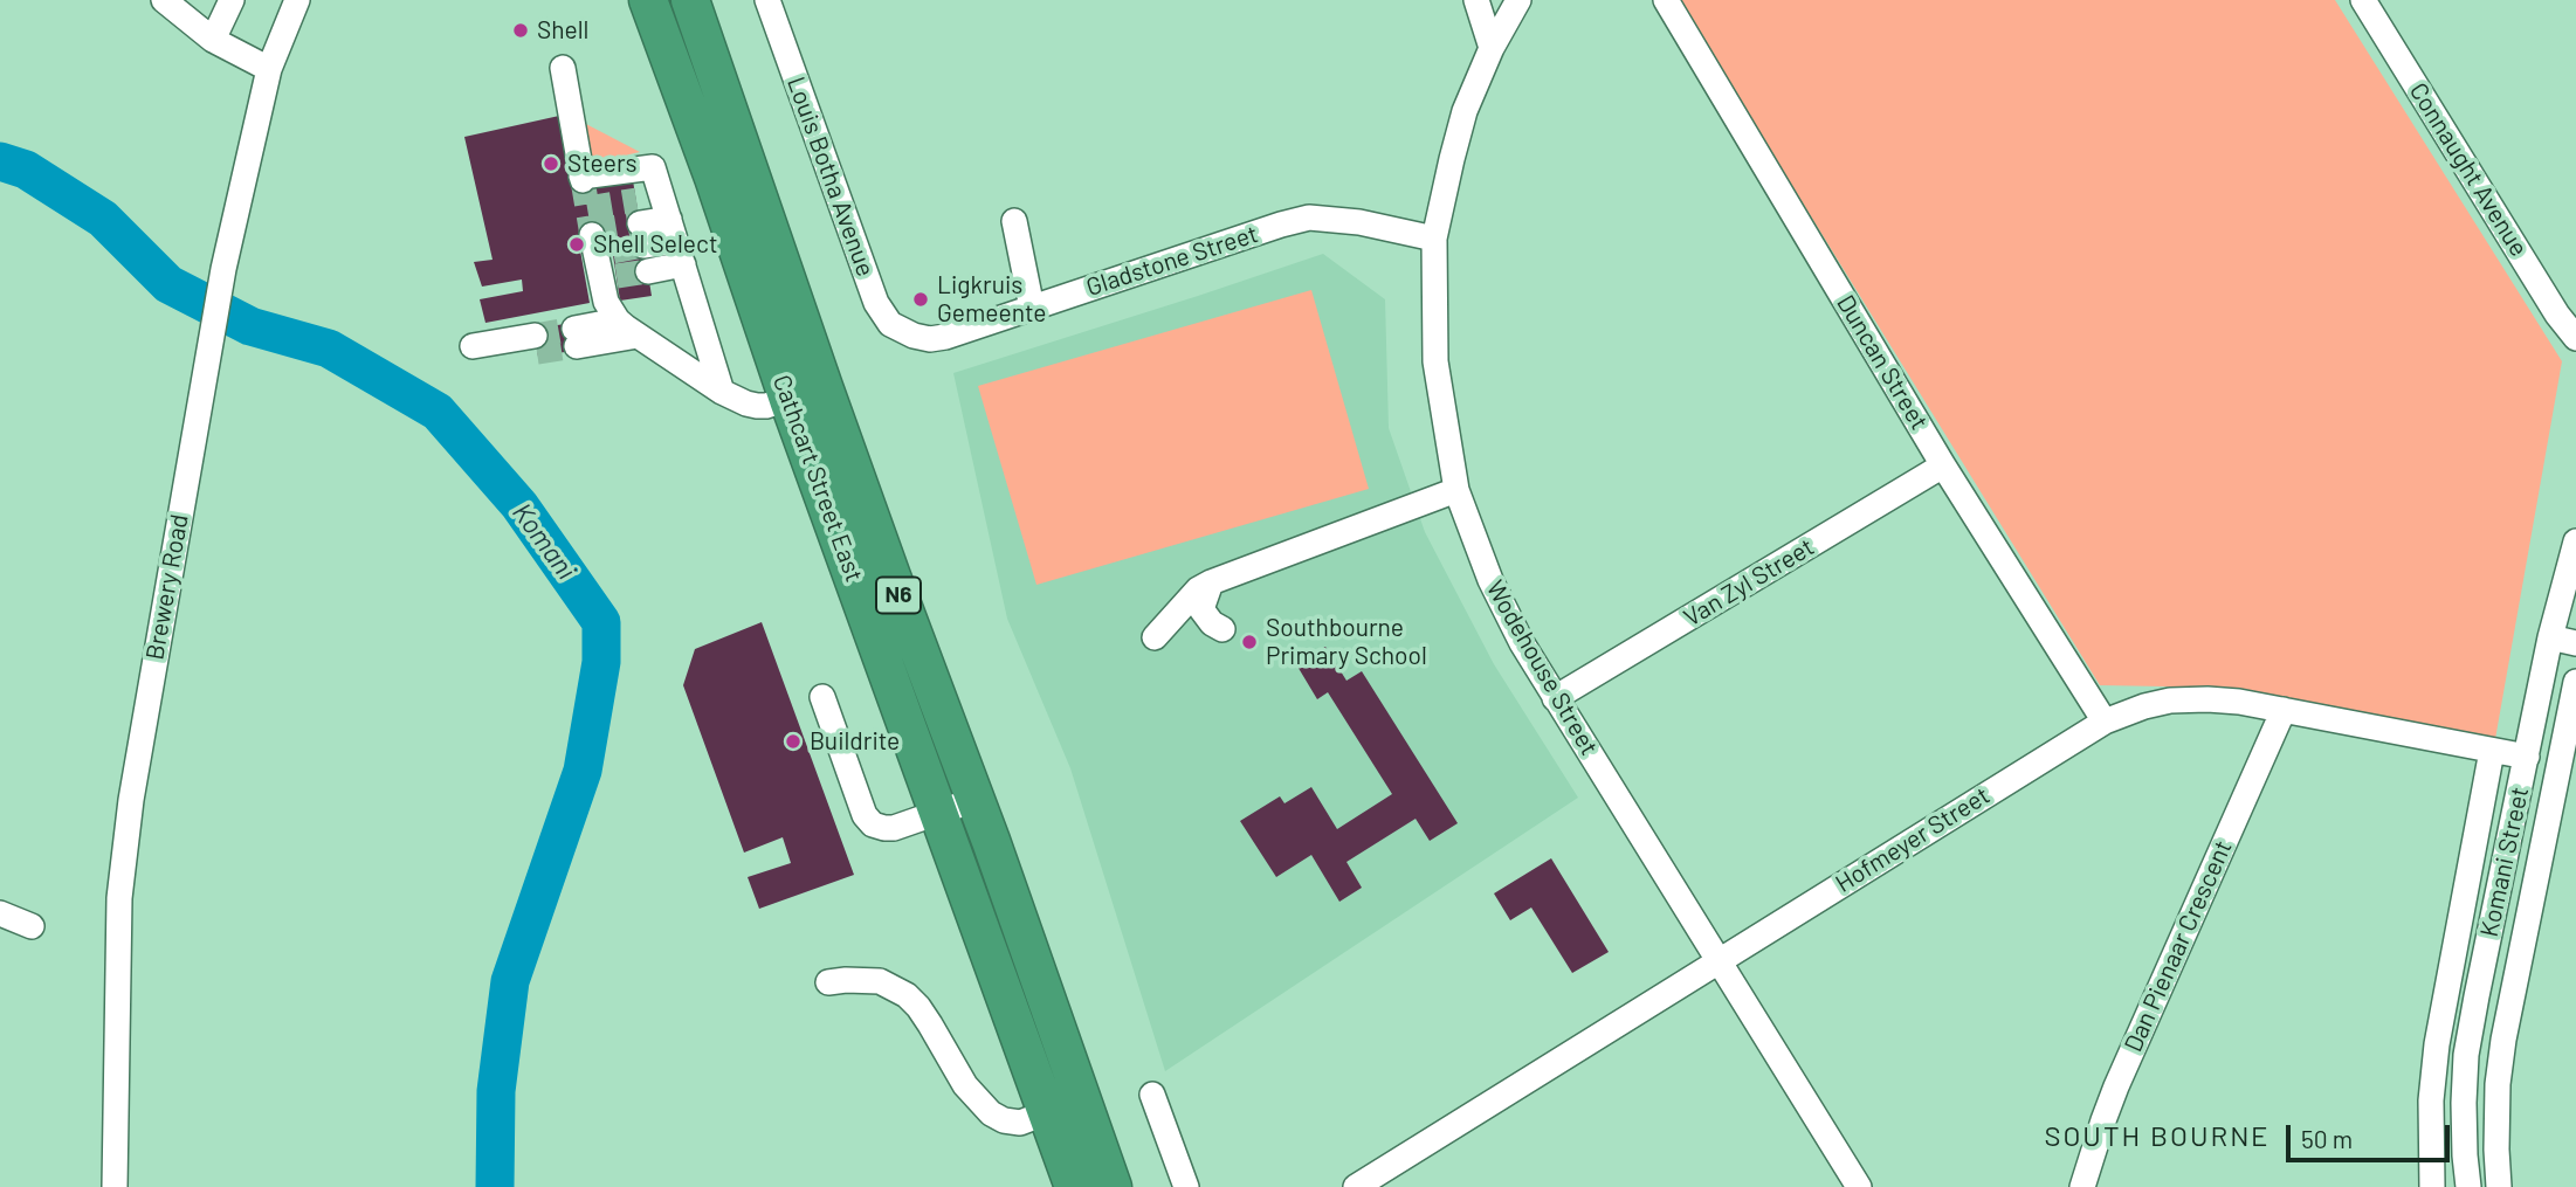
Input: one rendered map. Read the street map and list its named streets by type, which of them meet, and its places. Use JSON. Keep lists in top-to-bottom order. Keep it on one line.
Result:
{"streets":{"highway":["Cathcart Street East","N6"],"street":["Connaught Avenue","Louis Botha Avenue","Gladstone Street","Duncan Street","Van Zyl Street","Brewery Road","Wodehouse Street","Hofmeyer Street","Komani Street","Dan Pienaar Crescent"]},"crossings":[["Louis Botha Avenue","Gladstone Street"],["Gladstone Street","Wodehouse Street"],["Duncan Street","Van Zyl Street"],["Duncan Street","Hofmeyer Street"],["Van Zyl Street","Wodehouse Street"],["Wodehouse Street","Hofmeyer Street"],["Hofmeyer Street","Komani Street"],["Hofmeyer Street","Dan Pienaar Crescent"]],"districts":["SOUTH BOURNE"],"water":["Komani"],"places":["Shell","Steers","Shell Select","Ligkruis Gemeente","Southbourne Primary School","Buildrite"],"scale_bar":"50 m"}
